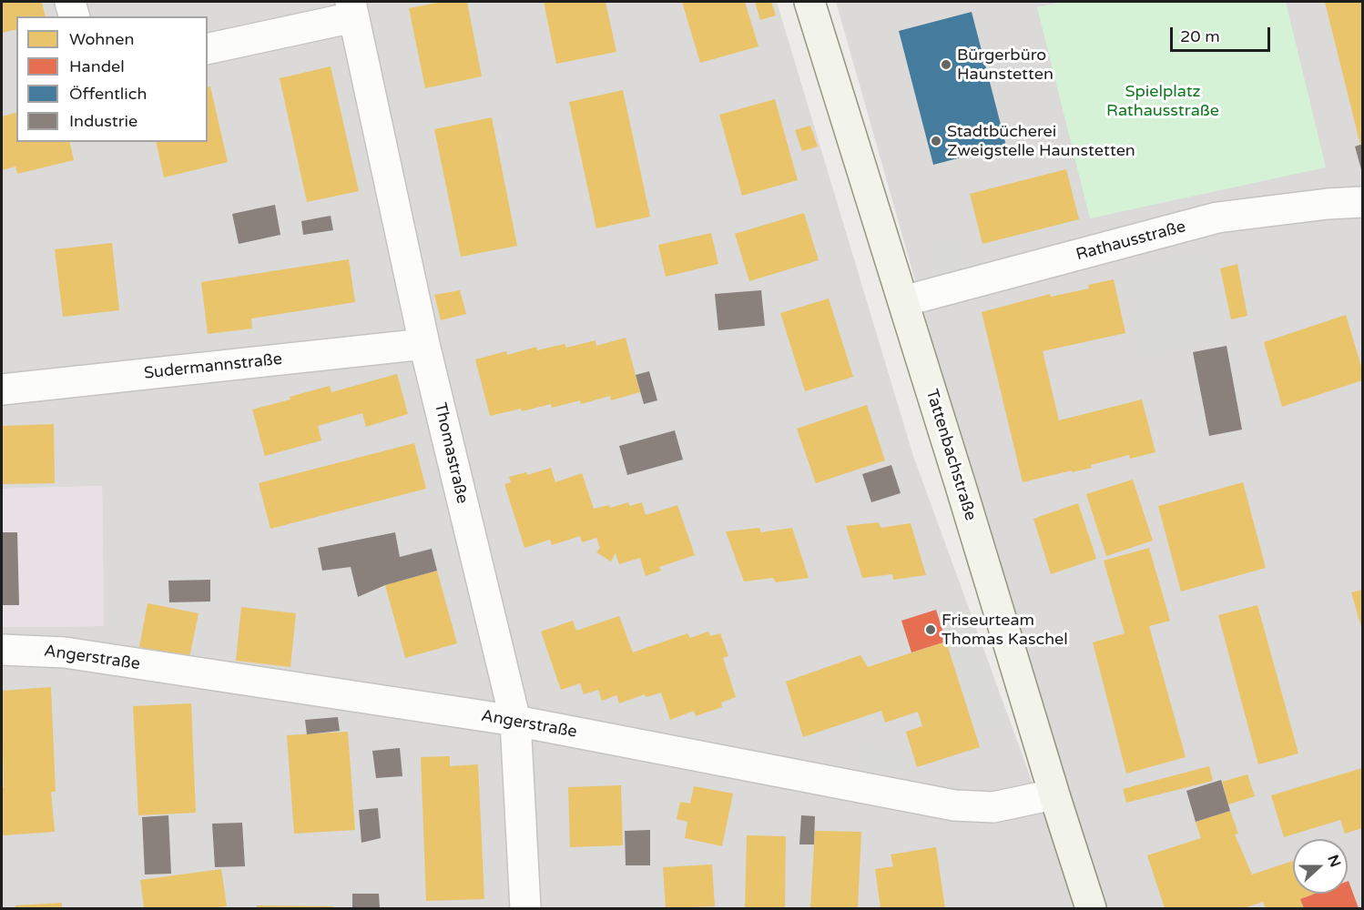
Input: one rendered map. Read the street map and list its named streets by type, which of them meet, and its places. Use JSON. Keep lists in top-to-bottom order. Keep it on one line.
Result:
{"streets":{"street":["Rathausstraße","Sudermannstraße","Thomastraße","Tattenbachstraße","Angerstraße"]},"crossings":[["Rathausstraße","Tattenbachstraße"],["Sudermannstraße","Thomastraße"],["Thomastraße","Angerstraße"],["Tattenbachstraße","Angerstraße"]],"parks":["Spielplatz Rathausstraße"],"places":["Bürgerbüro Haunstetten","Stadtbücherei Zweigstelle Haunstetten","Friseurteam Thomas Kaschel"],"legend":["Wohnen","Handel","Öffentlich","Industrie"],"scale_bar":"20 m","north":"right"}
